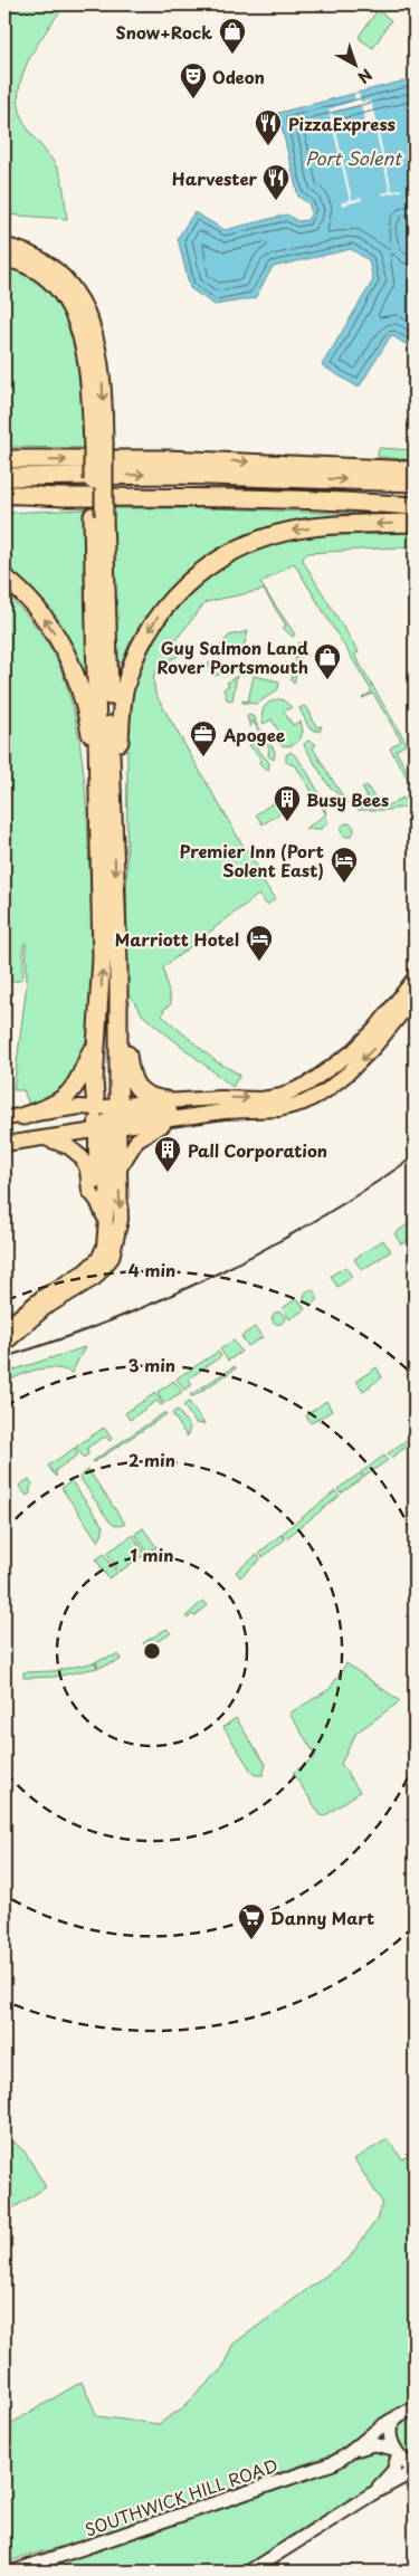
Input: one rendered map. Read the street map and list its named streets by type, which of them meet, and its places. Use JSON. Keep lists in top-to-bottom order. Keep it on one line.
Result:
{"streets":{"main road":["SOUTHWICK HILL ROAD"]},"water":["Port Solent"],"places":{"shop":["Snow+Rock","Guy Salmon Land Rover Portsmouth"],"theatre":["Odeon"],"restaurant":["PizzaExpress","Harvester"],"office":["Apogee"],"building":["Busy Bees","Pall Corporation"],"hotel":["Premier Inn (Port Solent East)","Marriott Hotel"],"supermarket":["Danny Mart"]},"north":"bottom right","rings":["4 min","3 min","2 min","1 min"]}
